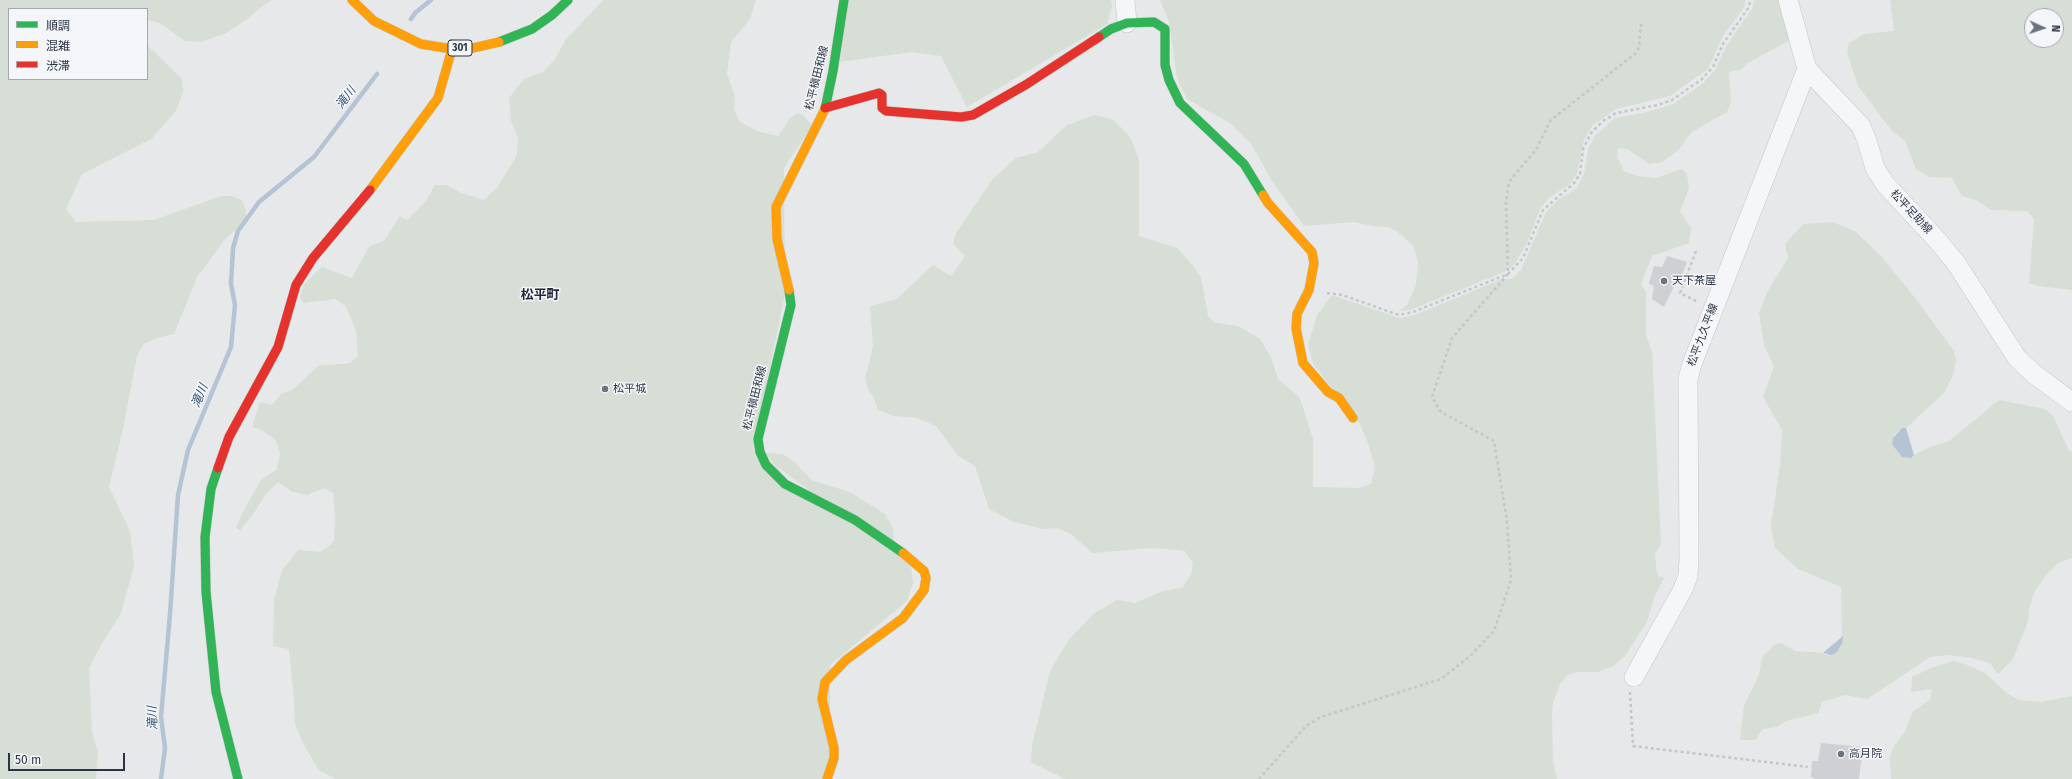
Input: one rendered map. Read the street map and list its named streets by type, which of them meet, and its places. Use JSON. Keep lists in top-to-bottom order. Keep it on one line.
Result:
{"streets":{"main road":["301","松平槇田和線"],"street":["松平足助線","松平九久平線"]},"crossings":[["松平足助線","松平九久平線"]],"districts":["松平町"],"water":["滝川"],"places":["天下茶屋","松平城","高月院"],"legend":["順調","混雑","渋滞"],"scale_bar":"50 m","north":"right"}
